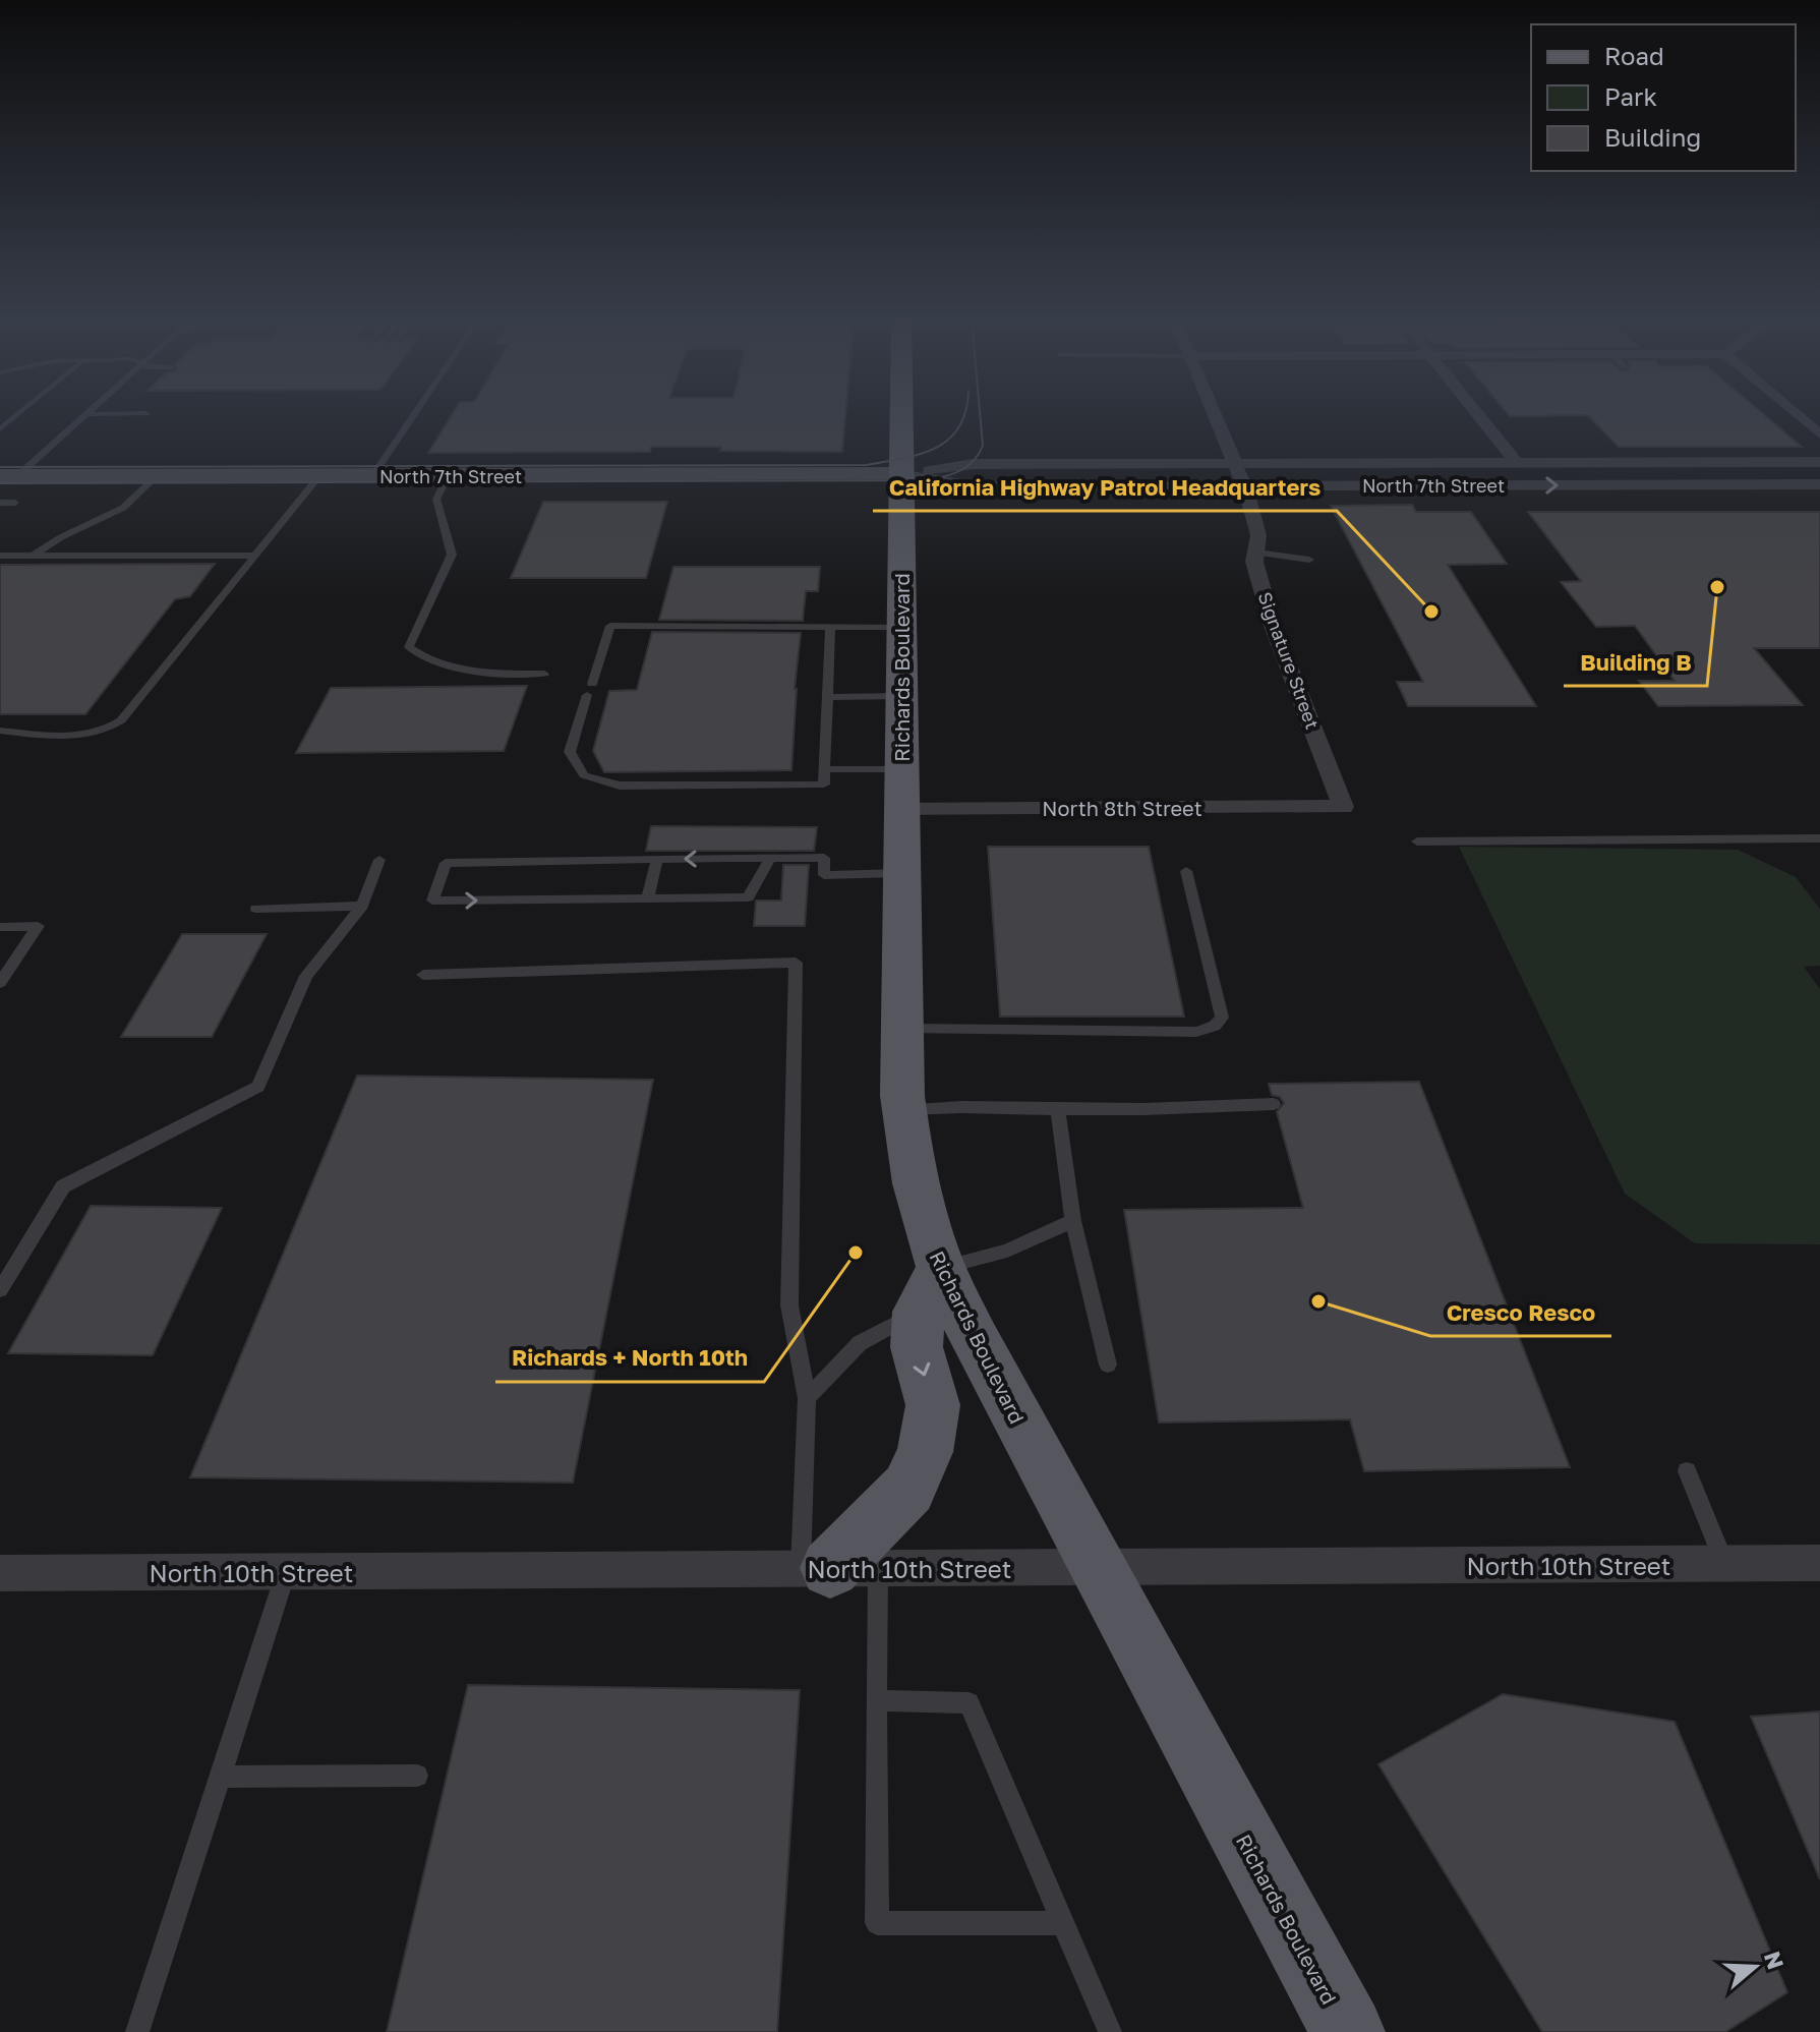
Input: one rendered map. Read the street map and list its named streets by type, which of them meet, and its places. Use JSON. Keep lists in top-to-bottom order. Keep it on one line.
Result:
{"streets":{"main road":["North 7th Street","Richards Boulevard"],"street":["Signature Street","North 8th Street","North 10th Street"]},"crossings":[["North 7th Street","Signature Street"],["North 7th Street","Richards Boulevard"],["Signature Street","North 8th Street"],["Richards Boulevard","North 8th Street"],["Richards Boulevard","North 10th Street"]],"places":["Building B","California Highway Patrol Headquarters","Richards + North 10th","Cresco Resco"],"legend":["Road","Park","Building"],"north":"right"}
